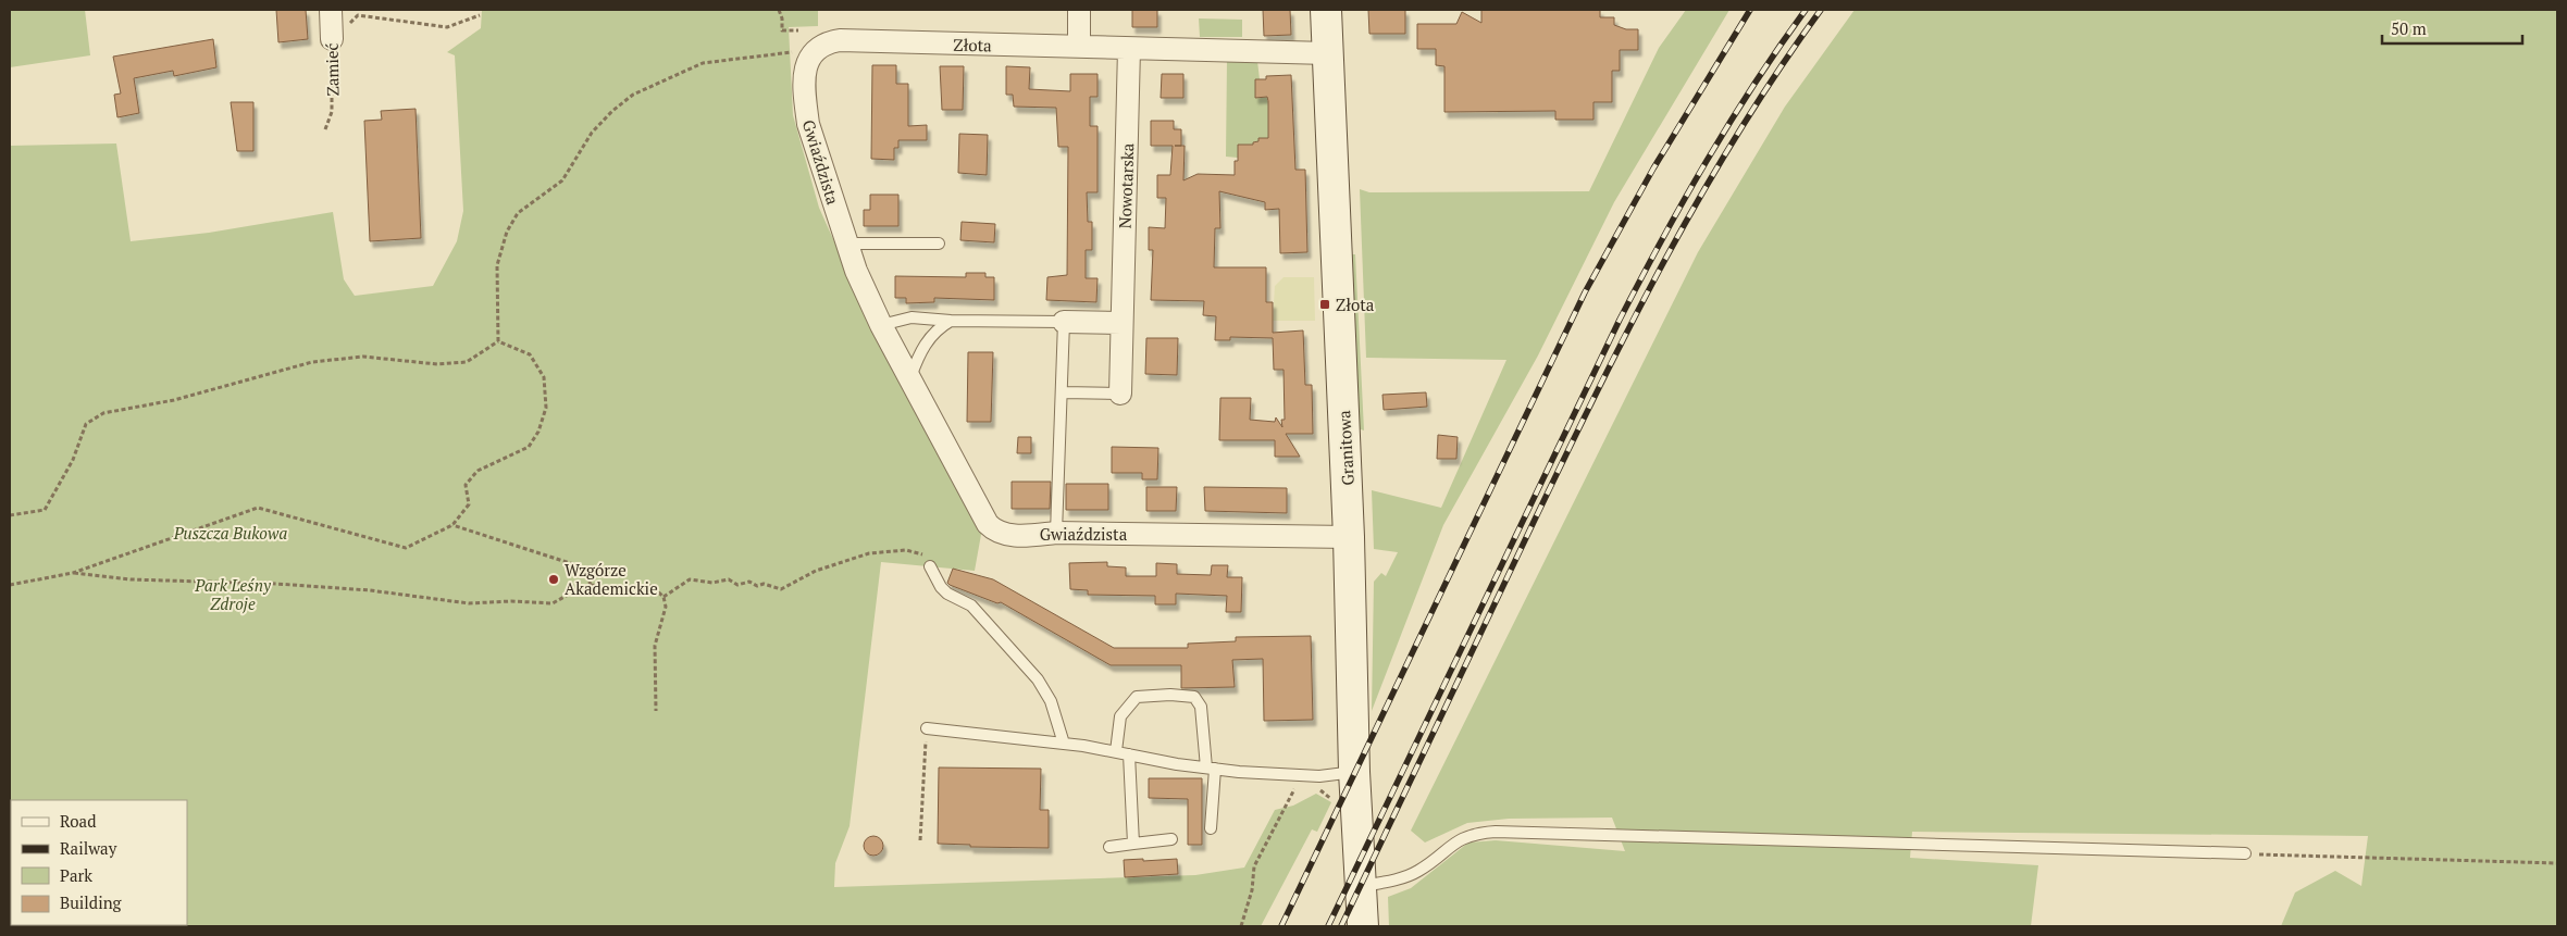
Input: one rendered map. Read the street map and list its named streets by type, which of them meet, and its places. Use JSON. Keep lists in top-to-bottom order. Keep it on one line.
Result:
{"streets":{"street":["Złota","Zamieć","Gwiaździsta","Nowotarska","Granitowa"]},"crossings":[["Złota","Gwiaździsta"],["Złota","Nowotarska"],["Złota","Granitowa"],["Gwiaździsta","Granitowa"]],"parks":["Puszcza Bukowa","Park Leśny Zdroje"],"places":{"transit":["Złota"],"other":["Wzgórze Akademickie"]},"legend":["Road","Railway","Park","Building"],"scale_bar":"50 m"}
